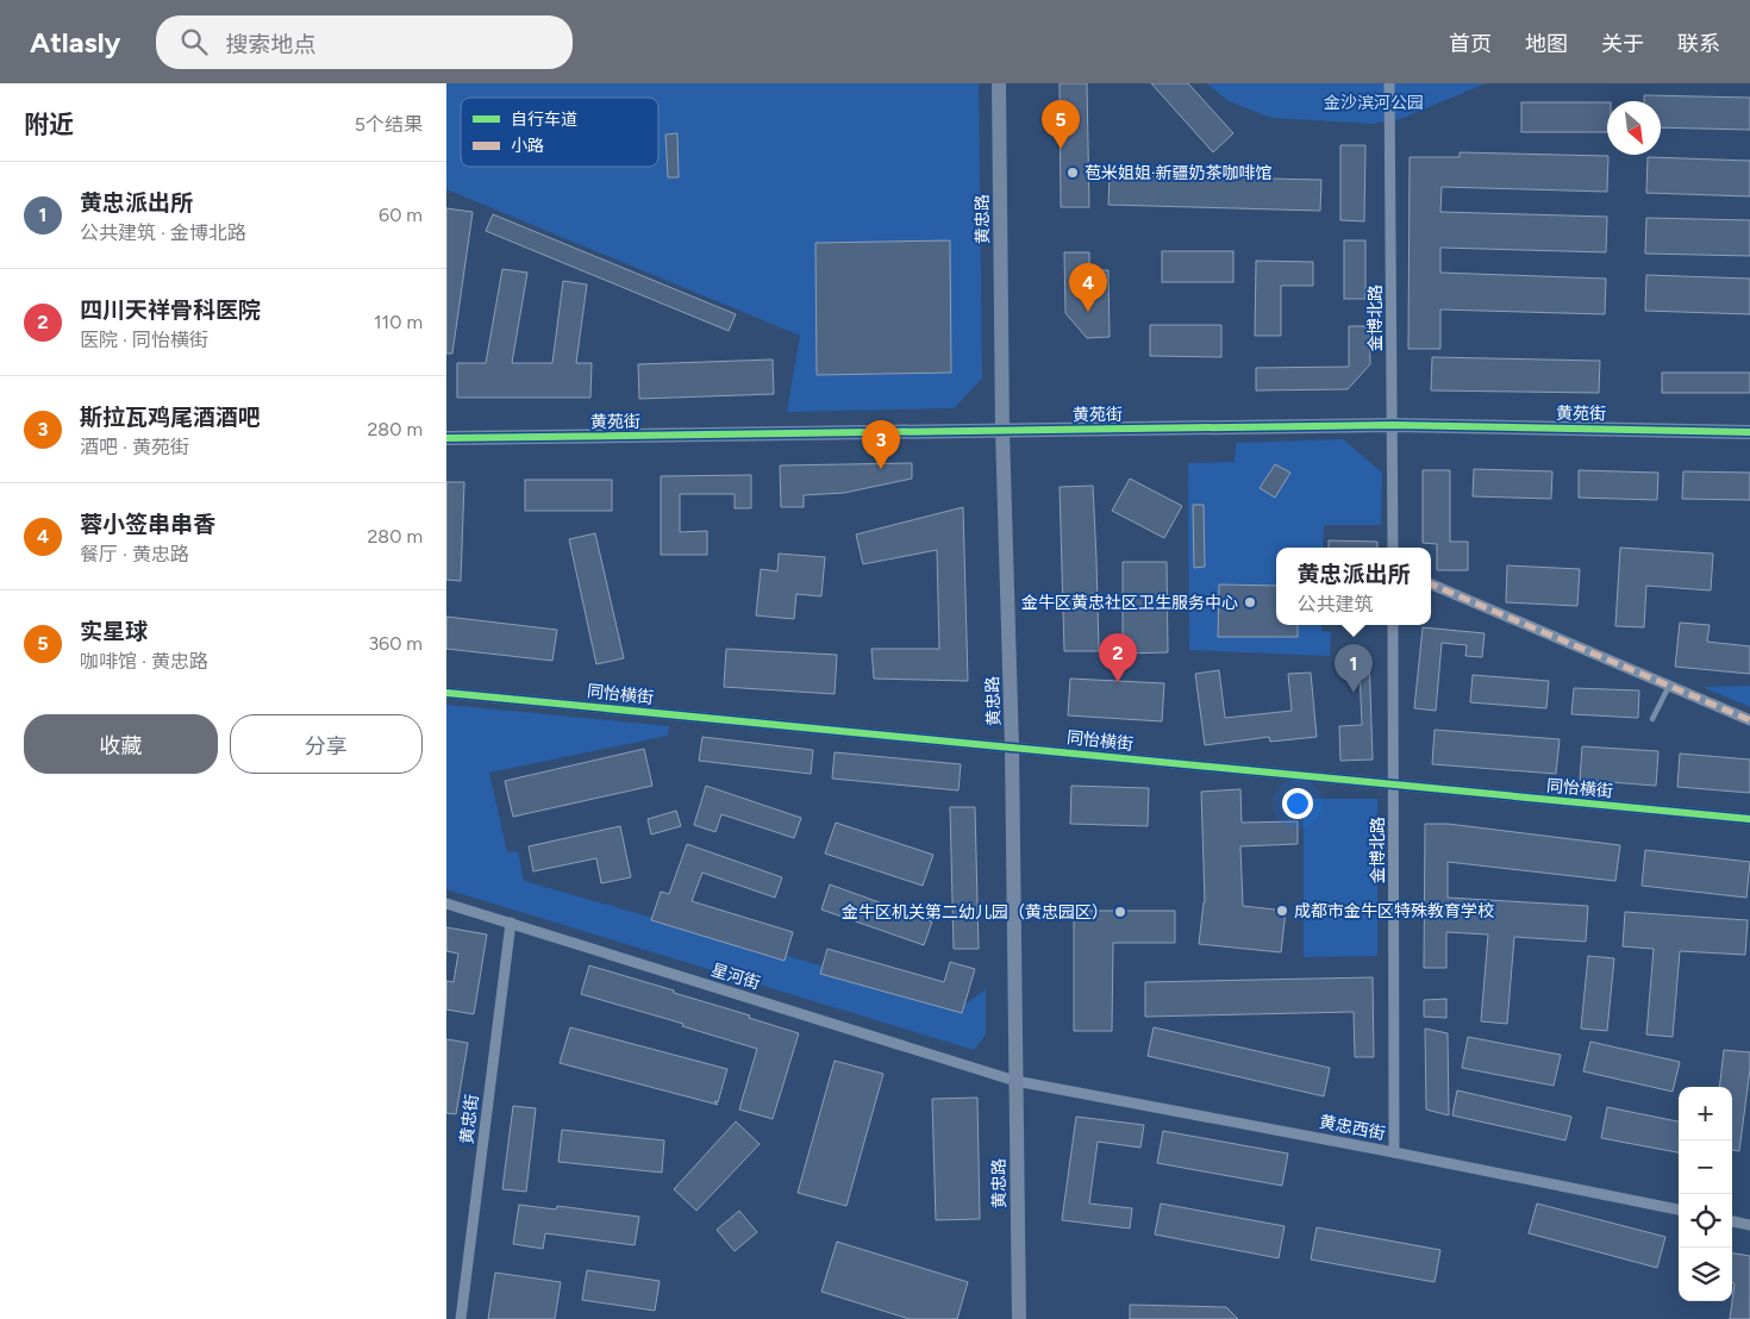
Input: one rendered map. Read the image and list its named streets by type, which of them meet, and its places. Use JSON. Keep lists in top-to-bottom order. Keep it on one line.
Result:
{"streets":{"street":["黄忠路","金博北路","黄苑街","同怡横街","星河街","黄忠街","黄忠西街"]},"crossings":[["黄忠路","黄苑街"],["黄忠路","同怡横街"],["黄忠路","星河街"],["黄忠路","黄忠西街"],["金博北路","黄苑街"],["金博北路","同怡横街"],["金博北路","黄忠西街"],["星河街","黄忠街"],["星河街","黄忠西街"]],"parks":["金沙滨河公园"],"places":["苞米姐姐·新疆奶茶咖啡馆","金牛区黄忠社区卫生服务中心","成都市金牛区特殊教育学校","金牛区机关第二幼儿园（黄忠园区）"],"legend":["自行车道","小路"],"north":"bottom right","page":{"header":"Atlasly","search":"搜索地点","nav":["首页","地图","关于","联系"],"heading":["附近","5个结果"],"pins":["5","4","3","2","1"],"list":[{"mark":"1","name":"黄忠派出所","note":"公共建筑 · 金博北路","value":"60 m"},{"mark":"2","name":"四川天祥骨科医院","note":"医院 · 同怡横街","value":"110 m"},{"mark":"3","name":"斯拉瓦鸡尾酒酒吧","note":"酒吧 · 黄苑街","value":"280 m"},{"mark":"4","name":"蓉小签串串香","note":"餐厅 · 黄忠路","value":"280 m"},{"mark":"5","name":"实星球","note":"咖啡馆 · 黄忠路","value":"360 m"}],"popup":["黄忠派出所","公共建筑"],"buttons":["收藏","分享"],"map_buttons":["+","−"]}}
